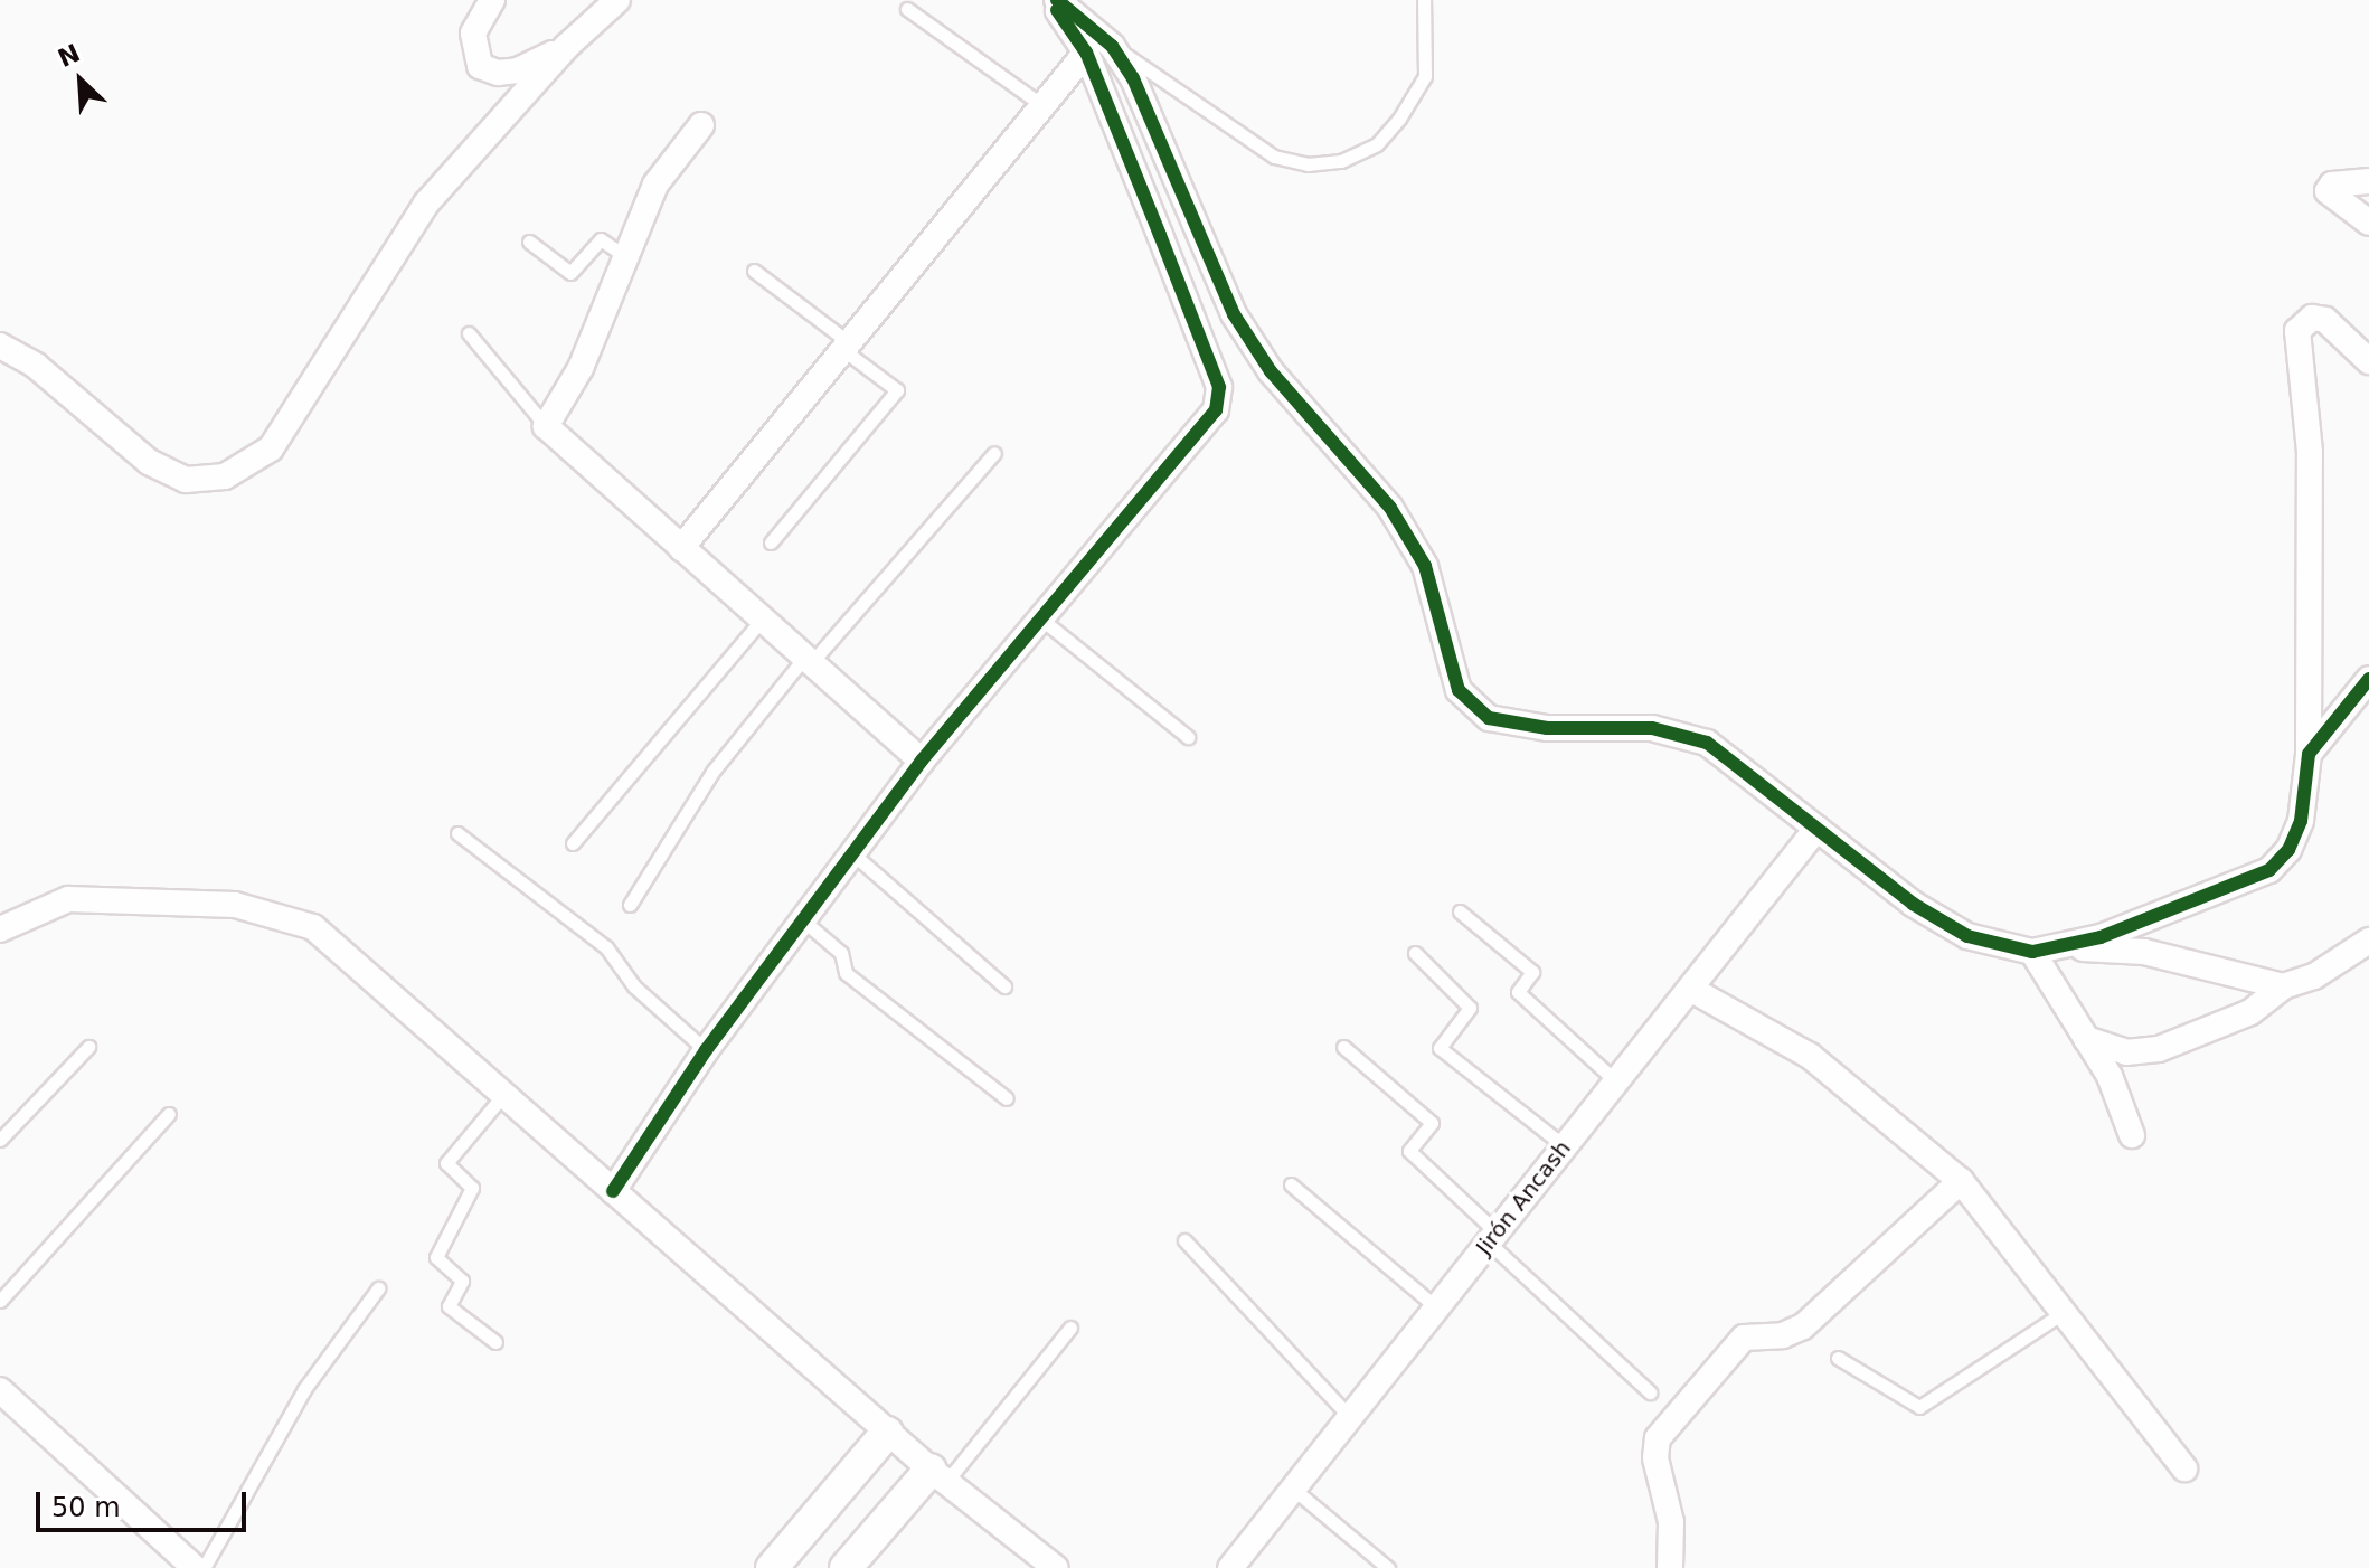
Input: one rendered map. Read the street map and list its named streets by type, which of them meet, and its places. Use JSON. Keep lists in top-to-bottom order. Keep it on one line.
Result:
{"streets":{"street":["Jirón Ancash"]},"scale_bar":"50 m","north":"top left"}
